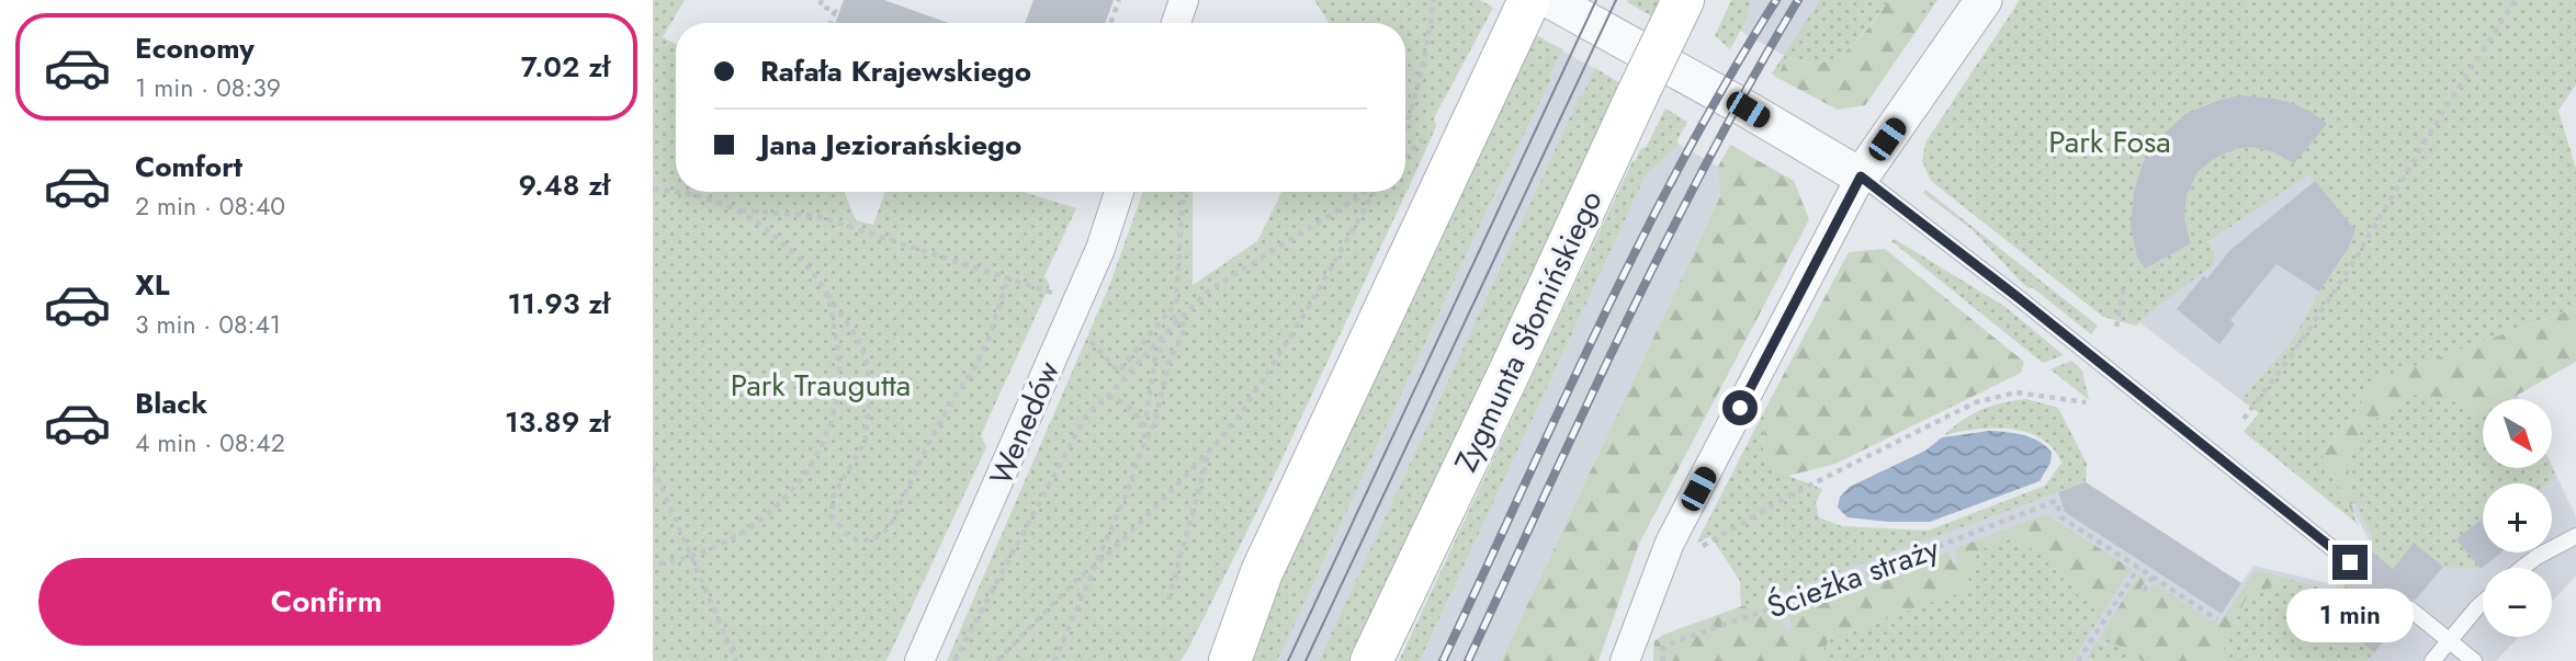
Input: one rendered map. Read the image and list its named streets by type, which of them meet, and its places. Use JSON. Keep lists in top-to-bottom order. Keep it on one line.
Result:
{"streets":{"main road":["Zygmunta Słomińskiego"],"street":["Wenedów"],"path":["Ścieżka straży"]},"parks":["Park Fosa","Park Traugutta"],"north":"bottom right","page":{"list":[{"name":"Economy","note":"1 min · 08:39","value":"7.02 zł"},{"name":"Comfort","note":"2 min · 08:40","value":"9.48 zł"},{"name":"XL","note":"3 min · 08:41","value":"11.93 zł"},{"name":"Black","note":"4 min · 08:42","value":"13.89 zł"}],"banner":["Rafała Krajewskiego","Jana Jeziorańskiego"],"map_buttons":["+","−"],"buttons":"Confirm","bubble":"1 min"}}
